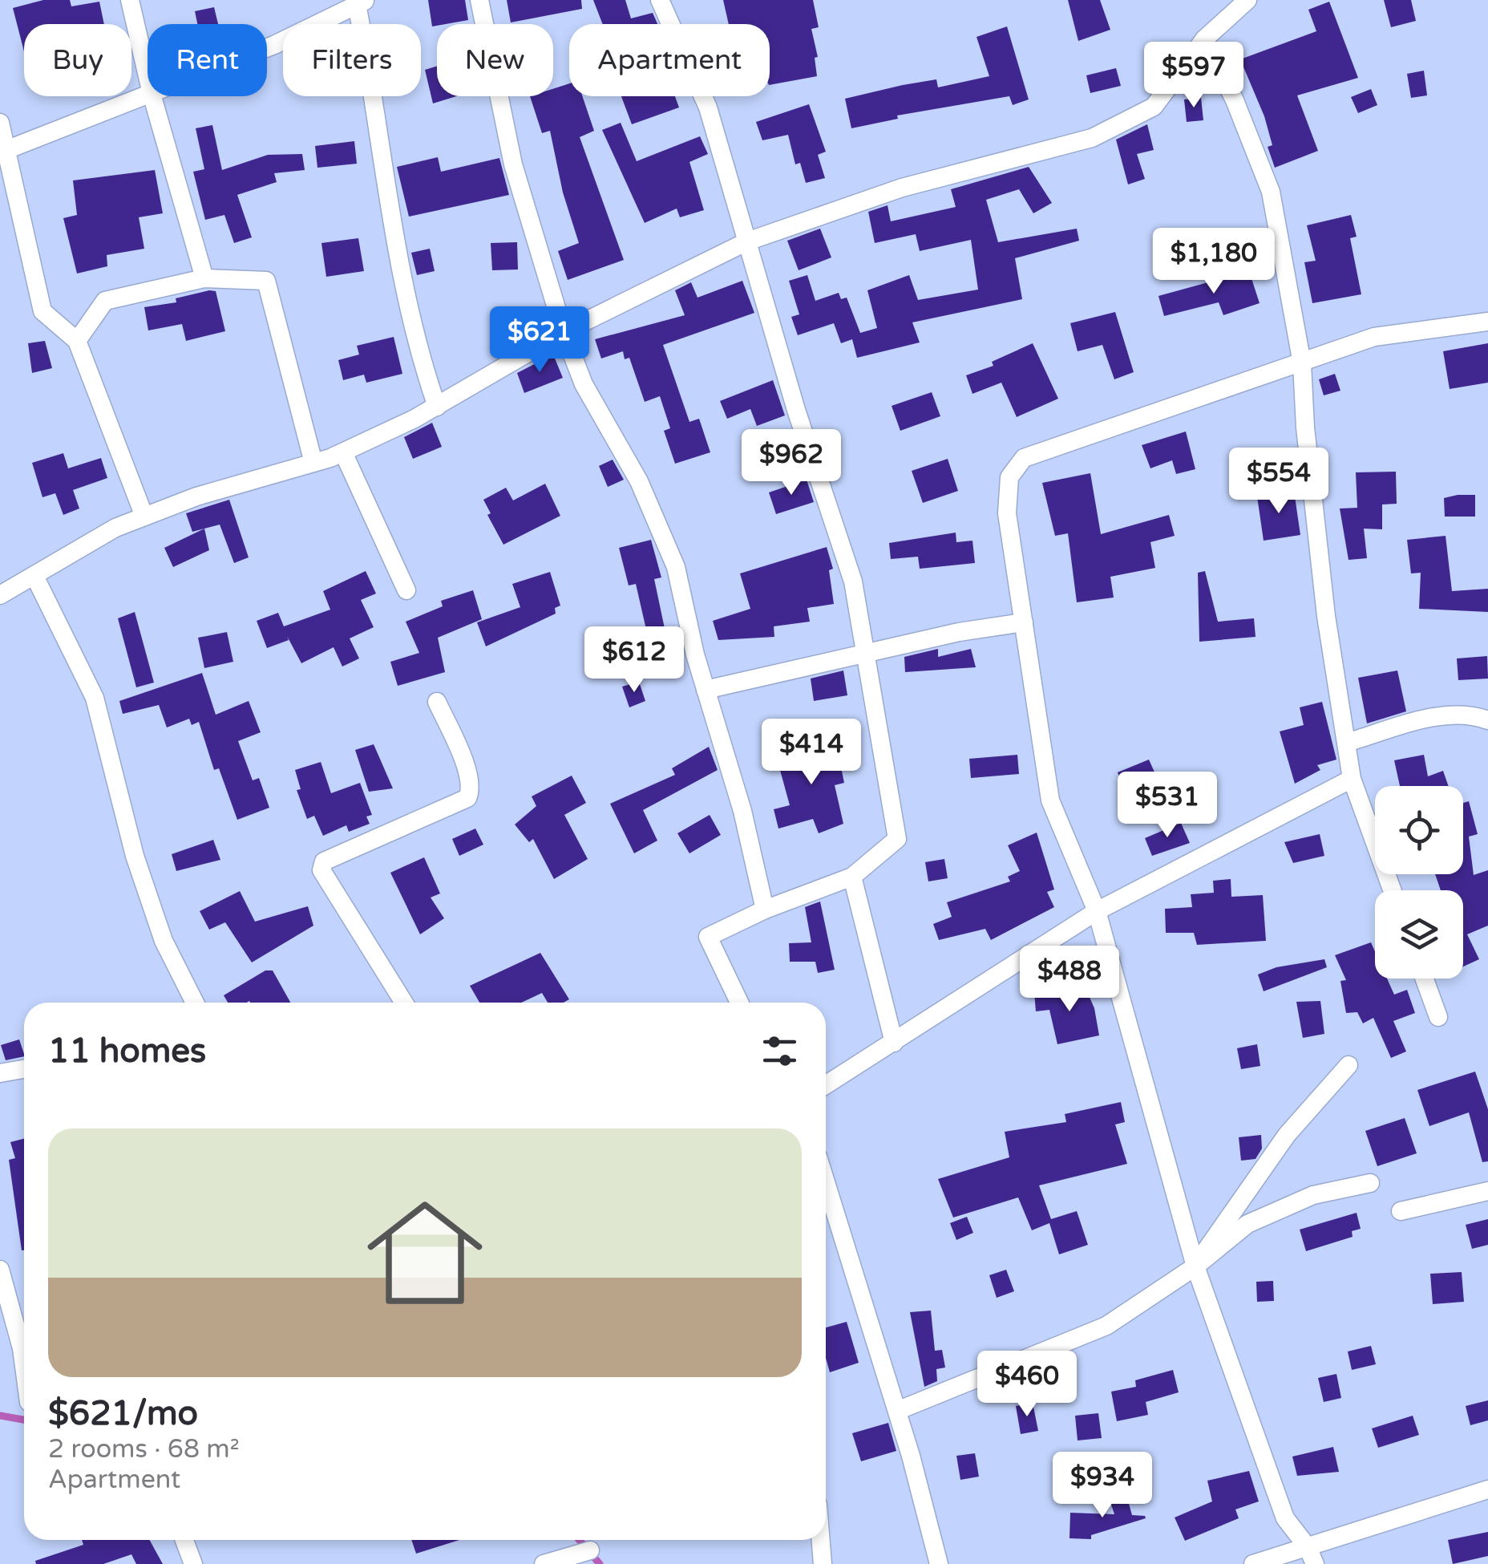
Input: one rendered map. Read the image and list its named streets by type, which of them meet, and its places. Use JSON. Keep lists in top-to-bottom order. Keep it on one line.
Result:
{"page":{"chip":["Buy","Rent","Filters","New","Apartment"],"price":["$597","$1,180","$621","$962","$554","$612","$414","$531","$488","$460","$934"],"heading":"11 homes","list":[{"name":"$621/mo","note":"2 rooms · 68 m² · Apartment"}]}}
